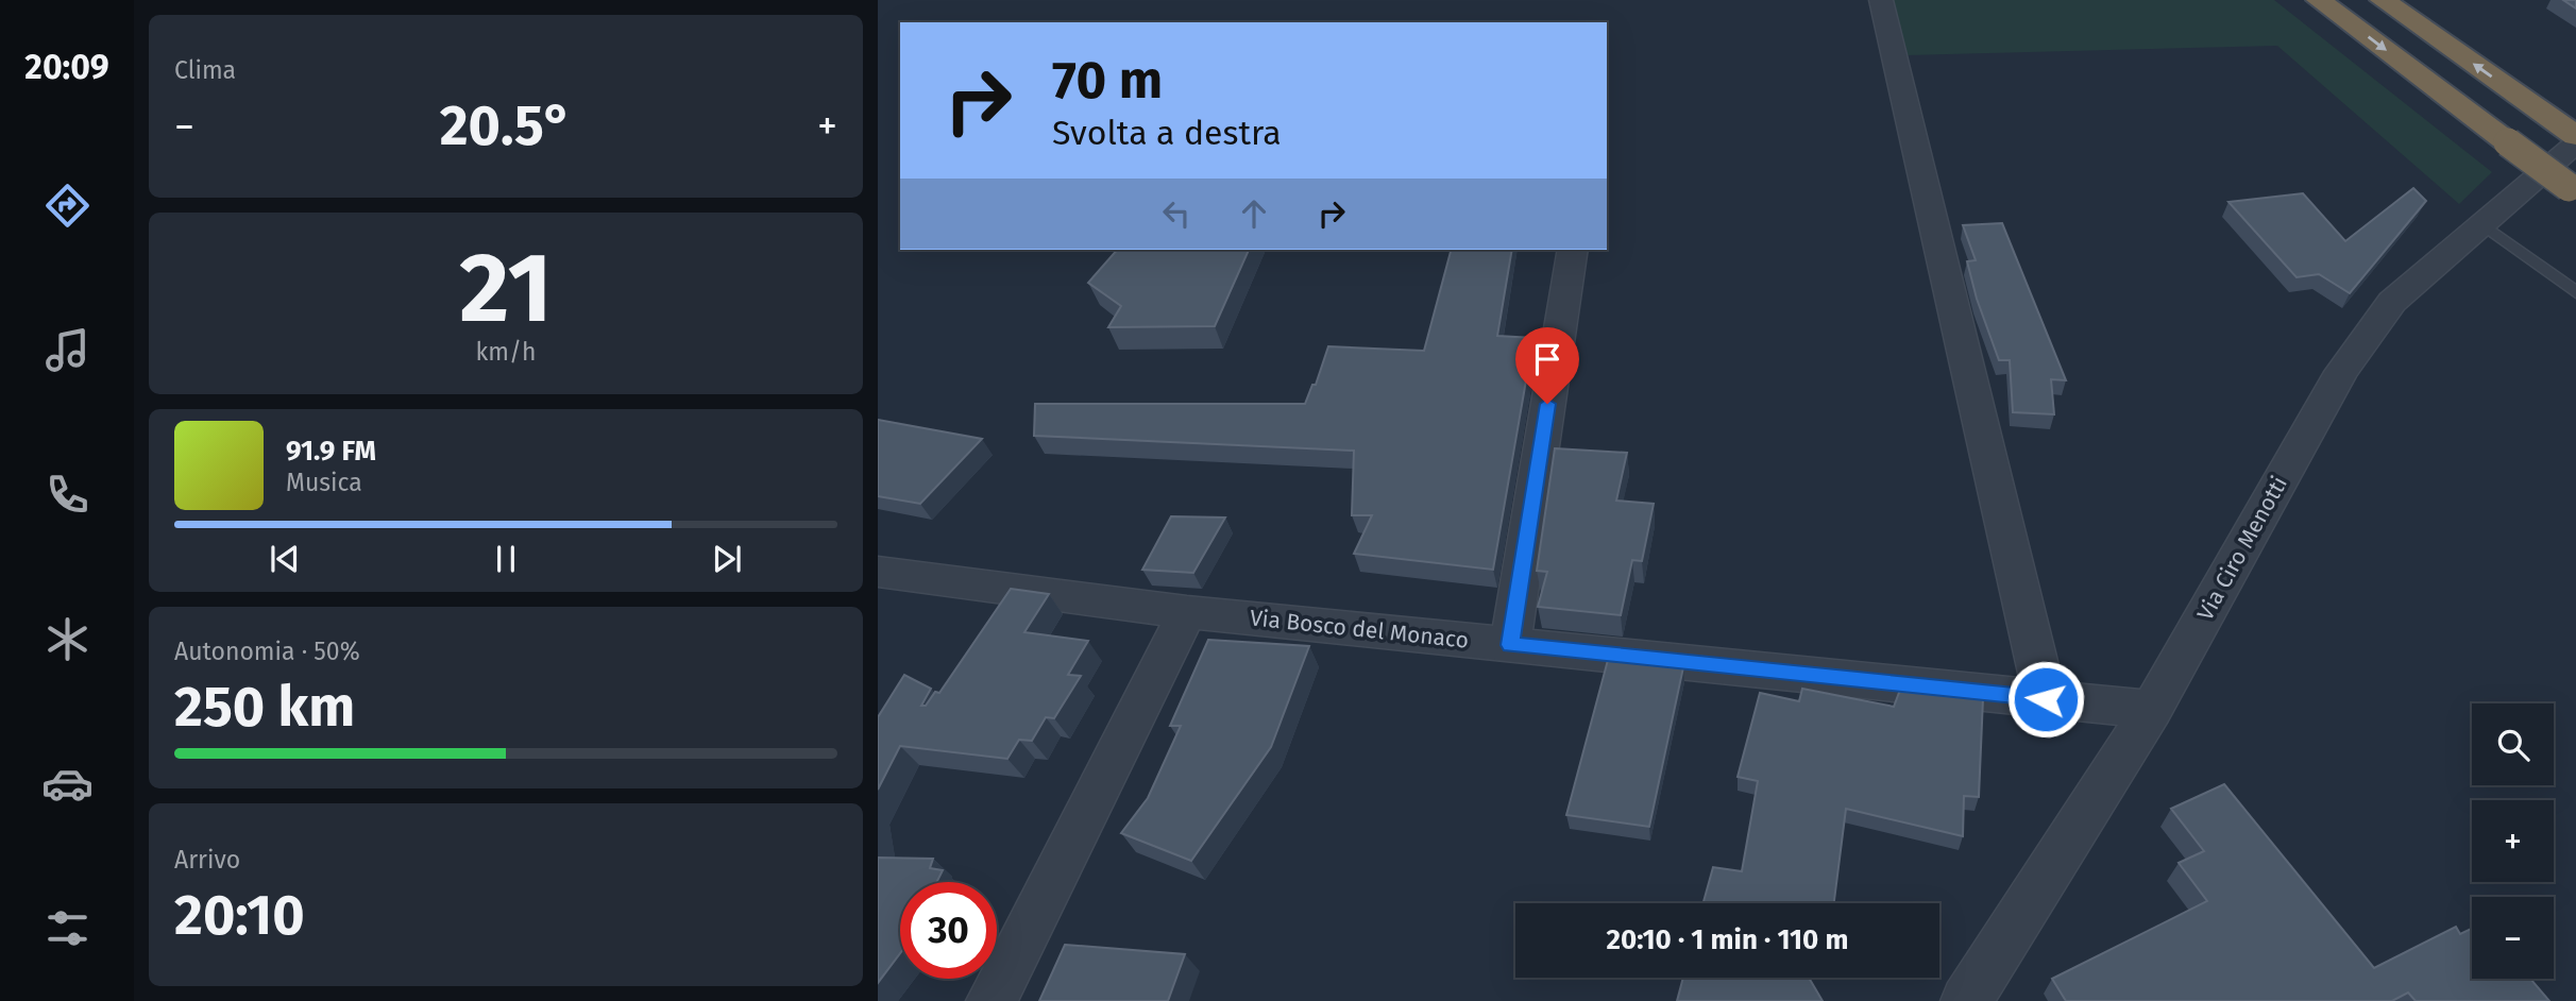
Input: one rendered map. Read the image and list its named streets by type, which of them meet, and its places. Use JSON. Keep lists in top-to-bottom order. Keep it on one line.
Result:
{"streets":{"street":["Via Ciro Menotti","Via Bosco del Monaco"]},"crossings":[["Via Ciro Menotti","Via Bosco del Monaco"]],"page":{"tabs":"20:09","tile":["Clima",["21","km/h"],["Autonomia · 50%","250 km"],["Arrivo","20:10"]],"turn":["70 m","Svolta a destra"],"heat":["−","20.5°","+"],"song":["91.9 FM","Musica"],"map_buttons":["+","−"],"limit":"30","trip":"20:10 · 1 min · 110 m"}}
